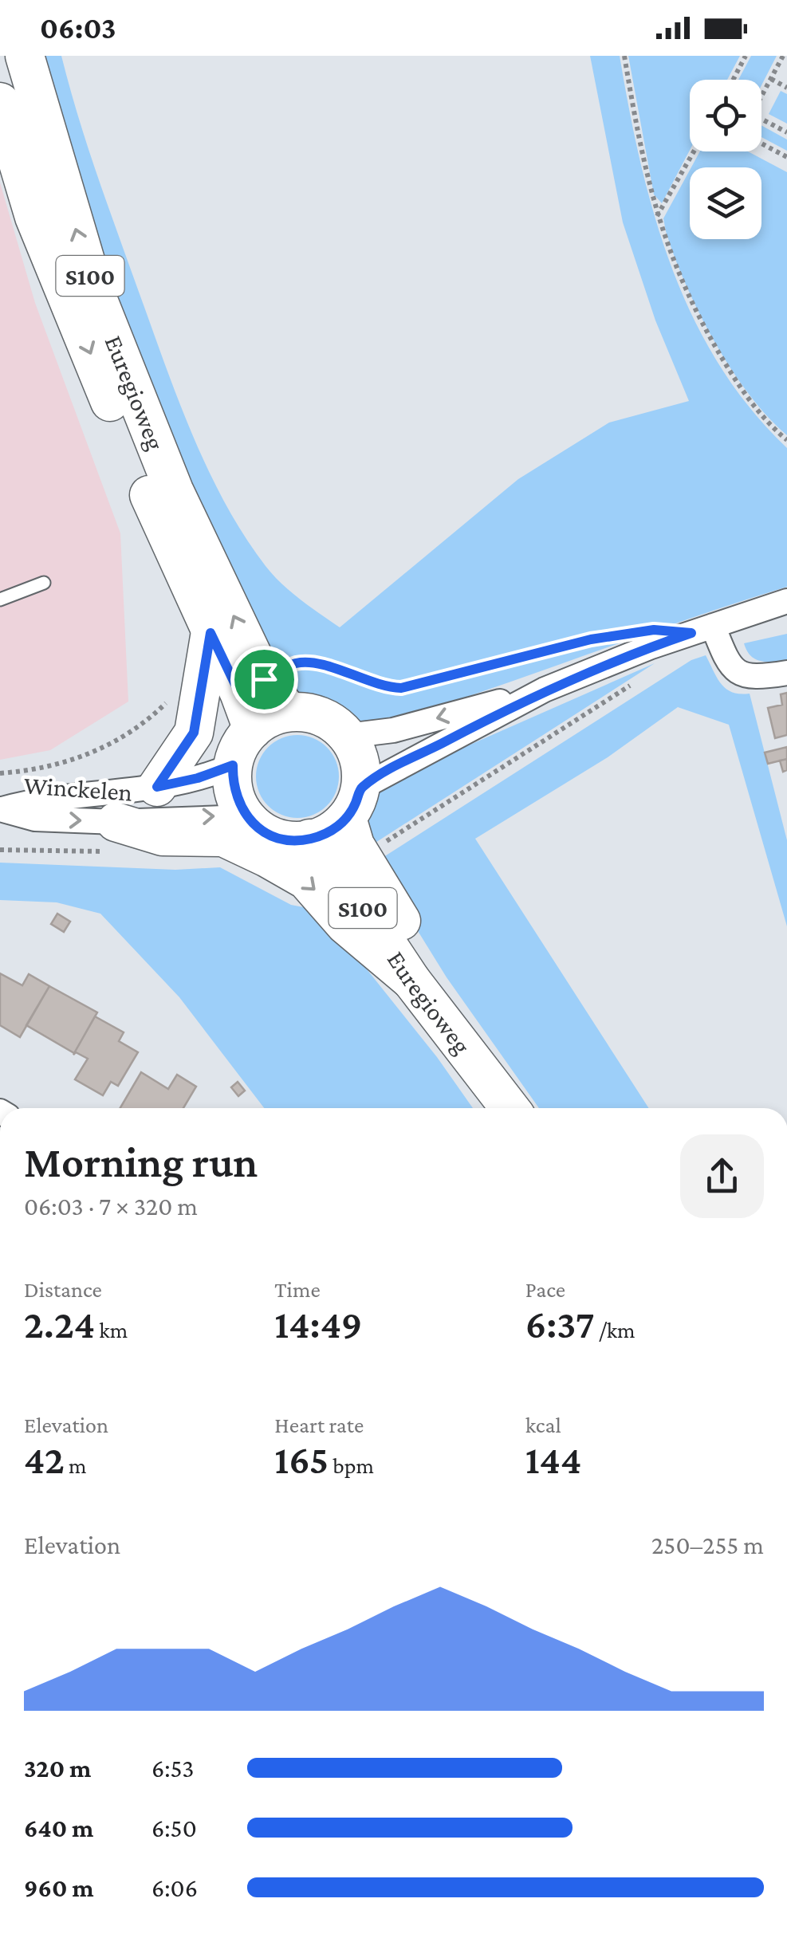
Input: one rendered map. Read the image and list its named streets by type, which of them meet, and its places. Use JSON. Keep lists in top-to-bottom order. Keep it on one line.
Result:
{"streets":{"main road":["S100","Euregioweg"],"street":["Winckelen"]},"crossings":[["Euregioweg","Winckelen"]],"page":{"status":"06:03","heading":["Morning run","06:03 · 7 × 320 m"],"stats":[["Distance","2.24 km"],["Time","14:49"],["Pace","6:37 /km"],["Elevation","42 m"],["Heart rate","165 bpm"],["kcal","144"]],"chart":["Elevation","250–255 m"],"list":[{"name":"320 m","note":"6:53"},{"name":"640 m","note":"6:50"},{"name":"960 m","note":"6:06"}]}}
